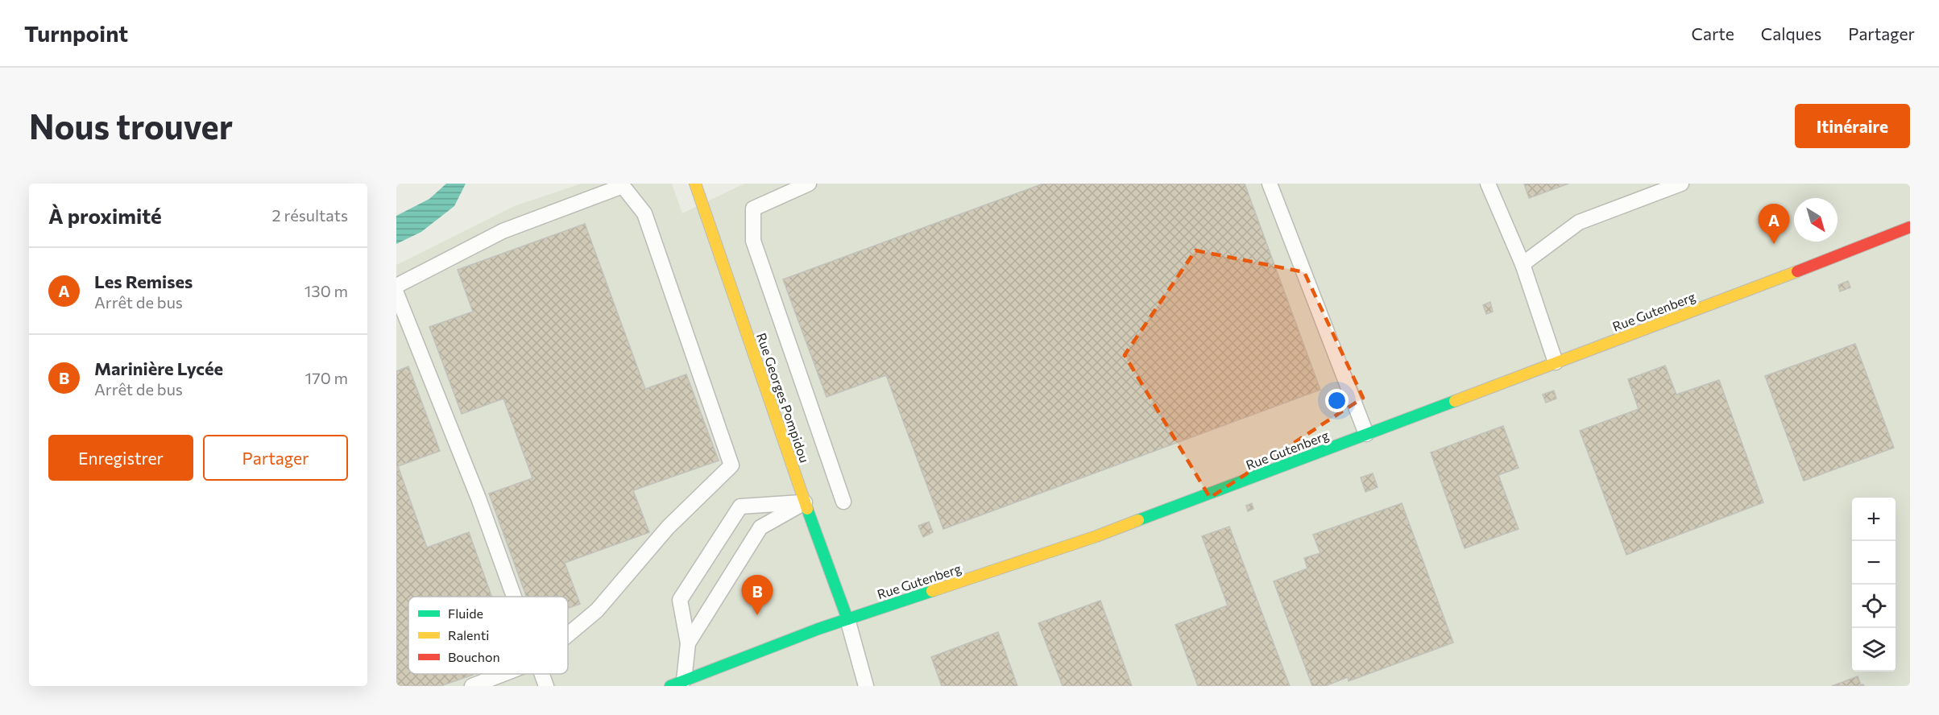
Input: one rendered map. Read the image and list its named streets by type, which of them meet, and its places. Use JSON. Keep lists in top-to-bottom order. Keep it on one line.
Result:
{"streets":{"street":["Rue Gutenberg","Rue Georges Pompidou"]},"crossings":[["Rue Gutenberg","Rue Georges Pompidou"]],"legend":["Fluide","Ralenti","Bouchon"],"north":"bottom right","page":{"header":"Turnpoint","nav":["Carte","Calques","Partager"],"buttons":["Itinéraire",["Enregistrer","Partager"]],"title":"Nous trouver","heading":["À proximité","2 résultats"],"pins":["A","B"],"list":[{"mark":"A","name":"Les Remises","note":"Arrêt de bus","value":"130 m"},{"mark":"B","name":"Marinière Lycée","note":"Arrêt de bus","value":"170 m"}],"map_buttons":["+","−"]}}
